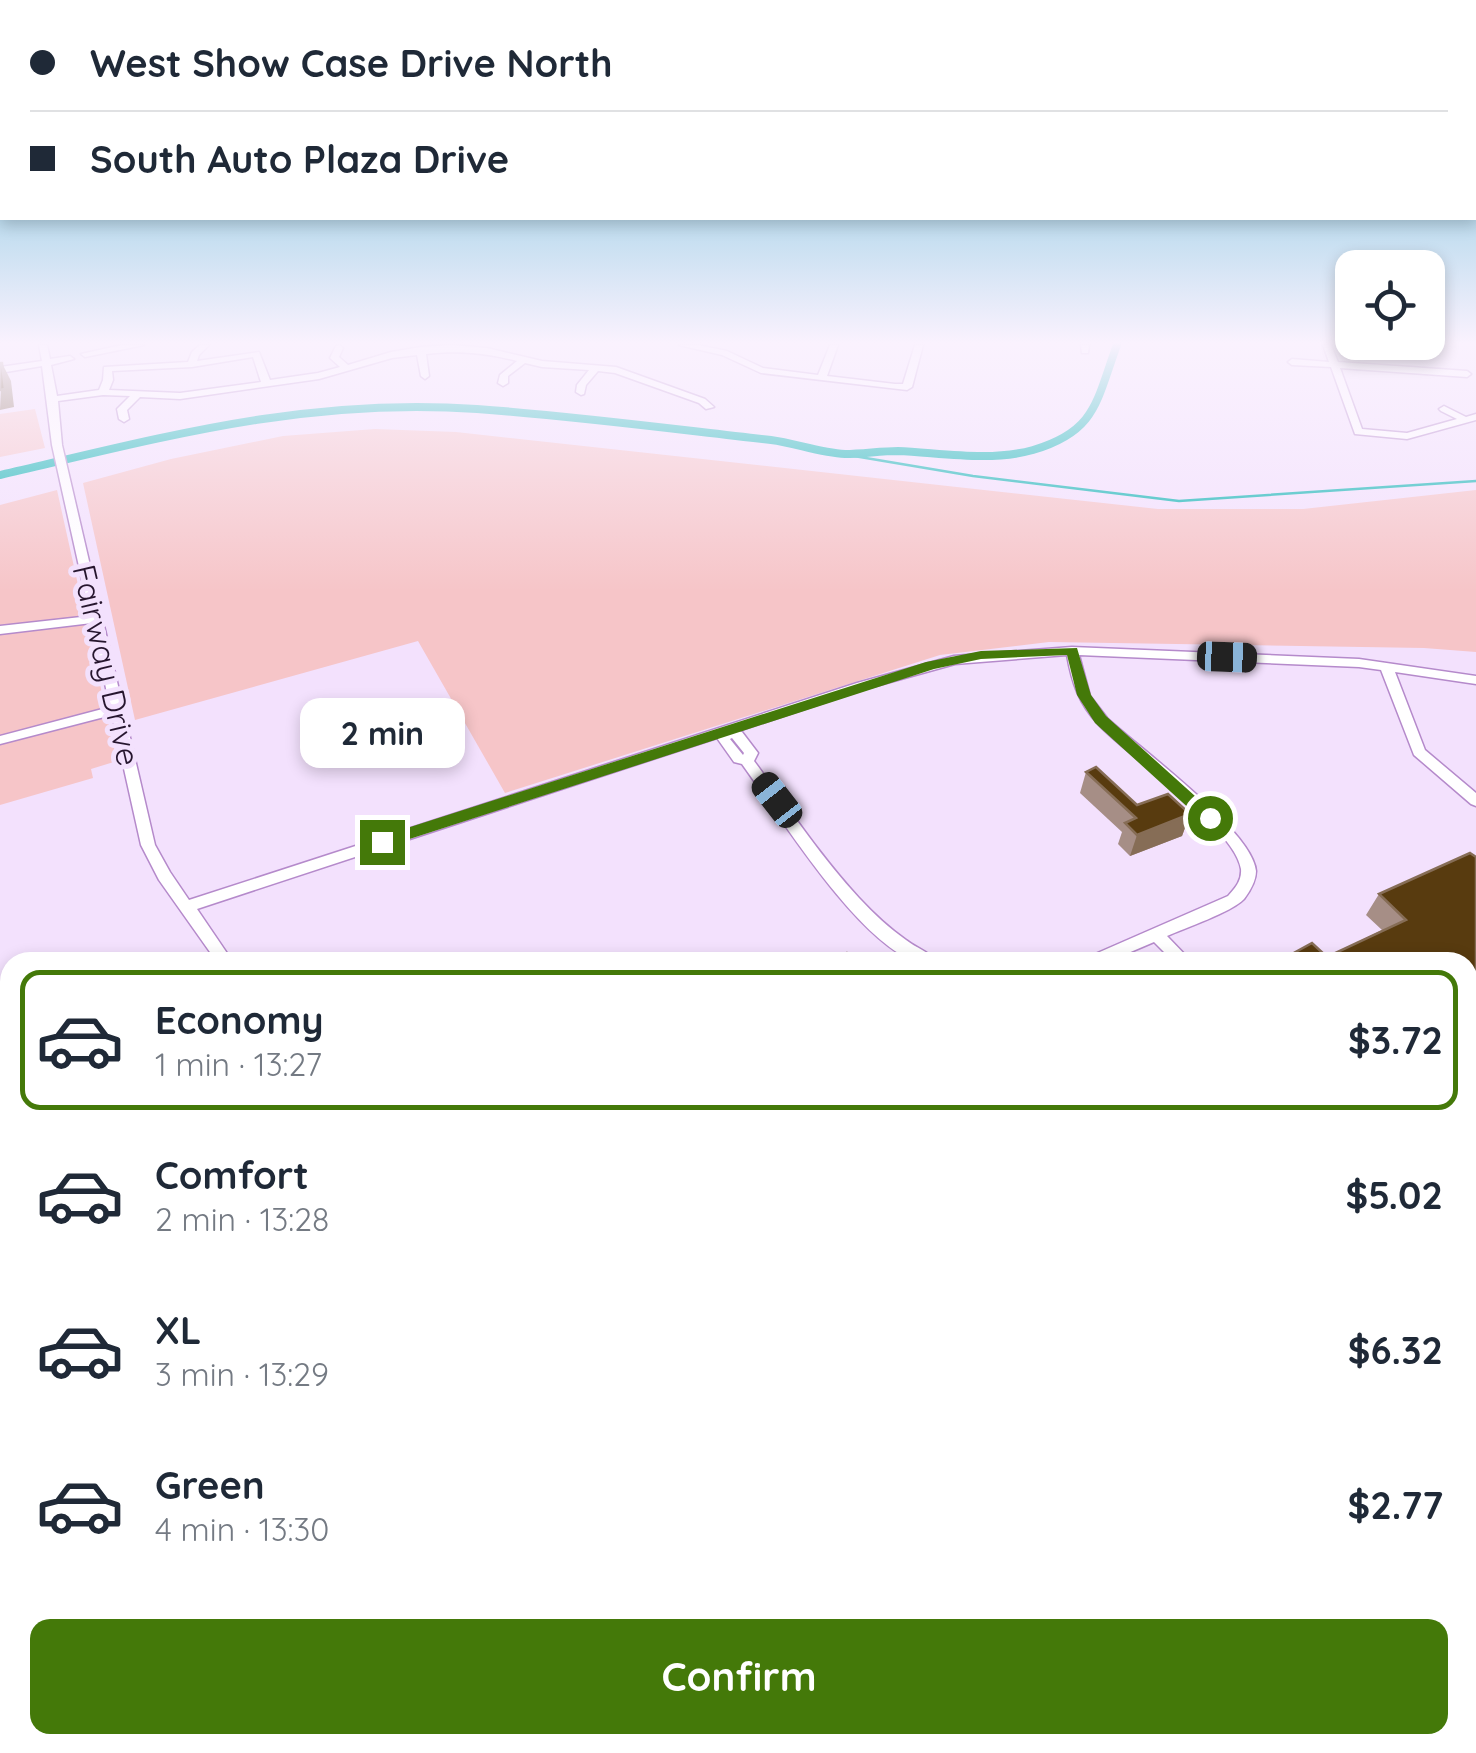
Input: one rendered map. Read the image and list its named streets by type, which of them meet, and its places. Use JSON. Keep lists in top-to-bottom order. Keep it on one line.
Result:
{"streets":{"street":["Fairway Drive"]},"page":{"banner":["West Show Case Drive North","South Auto Plaza Drive"],"bubble":"2 min","list":[{"name":"Economy","note":"1 min · 13:27","value":"$3.72"},{"name":"Comfort","note":"2 min · 13:28","value":"$5.02"},{"name":"XL","note":"3 min · 13:29","value":"$6.32"},{"name":"Green","note":"4 min · 13:30","value":"$2.77"}],"buttons":"Confirm"}}
